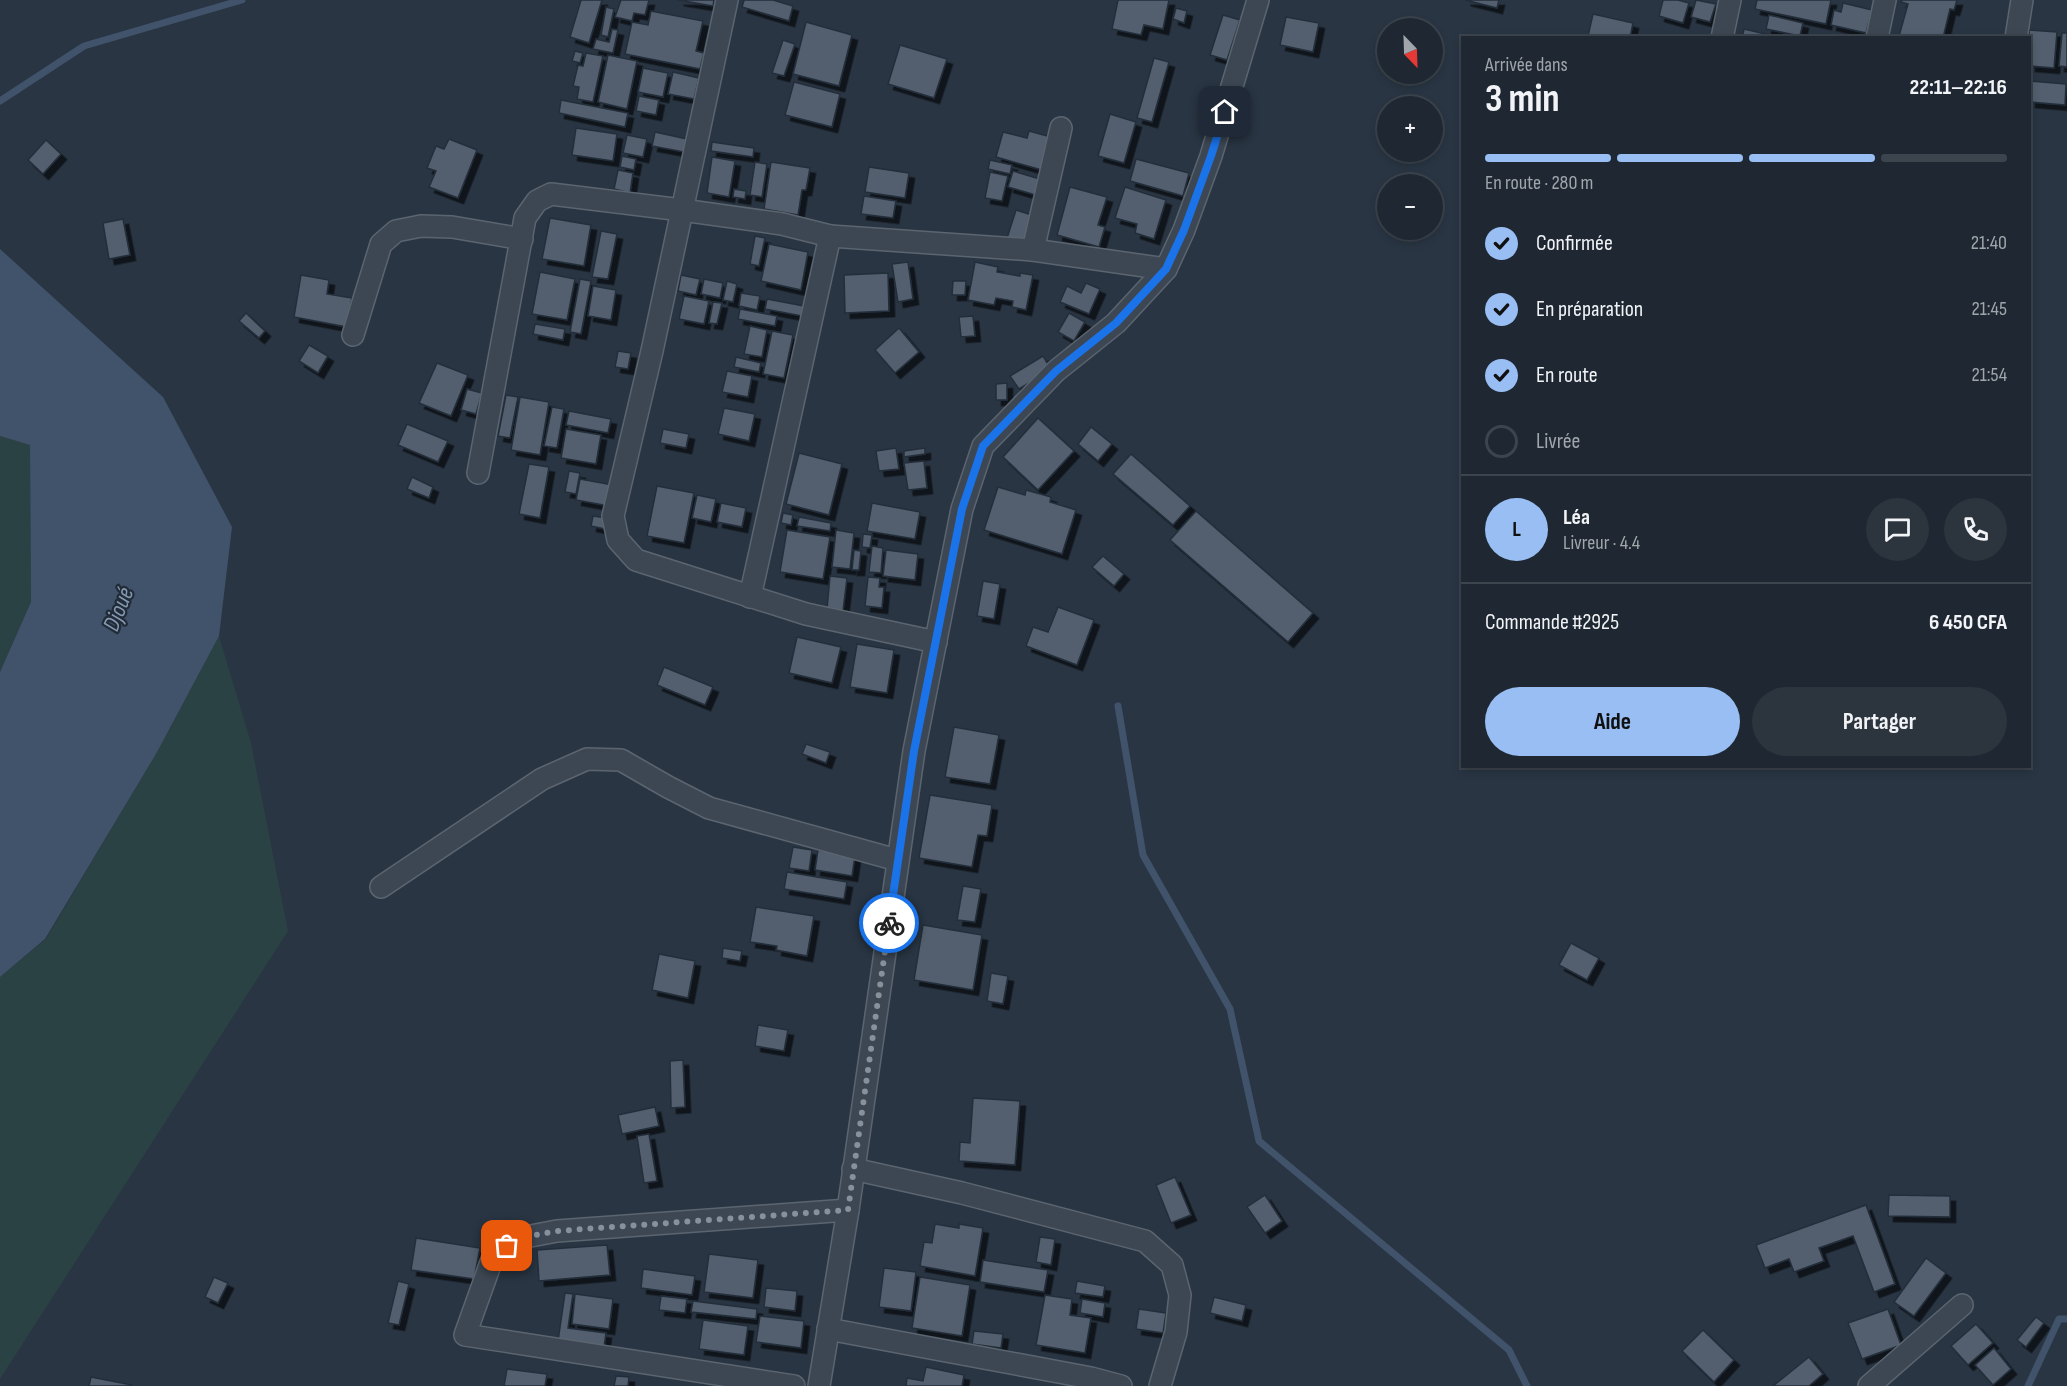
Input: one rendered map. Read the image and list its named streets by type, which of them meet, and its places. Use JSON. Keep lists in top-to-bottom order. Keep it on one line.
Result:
{"water":["Djoué"],"north":"bottom right","page":{"map_buttons":["+","−"],"heading":["3 min","Arrivée dans","22:11–22:16"],"panel":["Léa","Livreur · 4.4","Commande #2925","6 450 CFA"],"bar":"En route · 280 m","list":[["Confirmée","21:40"],["En préparation","21:45"],["En route","21:54"],"Livrée"],"round":"L","buttons":["Aide","Partager"]}}
